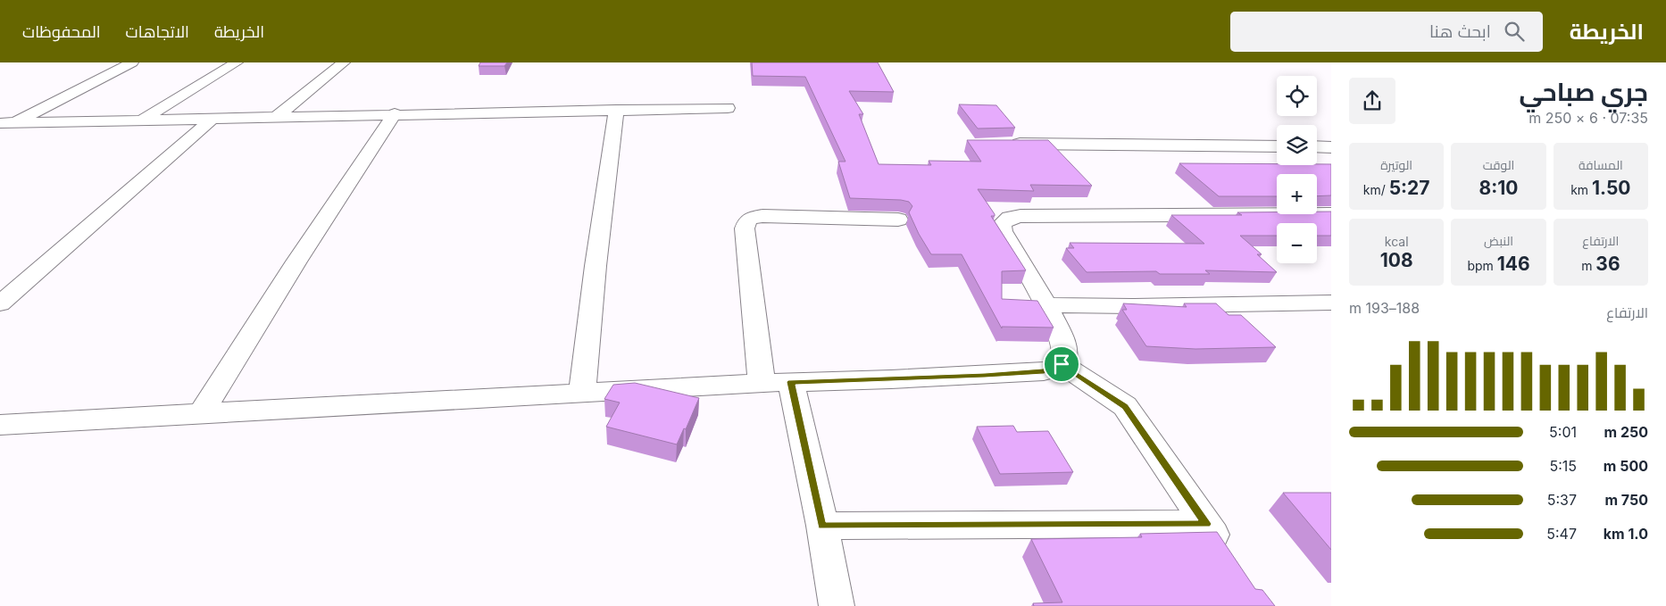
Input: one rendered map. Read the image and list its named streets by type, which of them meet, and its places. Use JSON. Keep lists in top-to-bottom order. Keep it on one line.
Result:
{"page":{"header":"الخريطة","search":"ابحث هنا","nav":["الخريطة","الاتجاهات","المحفوظات"],"heading":["جري صباحي","07:35 · 6 × 250 m"],"map_buttons":["+","−"],"stats":[["المسافة","1.50 km"],["الوقت","8:10"],["الوتيرة","5:27 /km"],["الارتفاع","36 m"],["النبض","146 bpm"],["kcal","108"]],"chart":["الارتفاع","188–193 m"],"list":[{"name":"250 m","note":"5:01"},{"name":"500 m","note":"5:15"},{"name":"750 m","note":"5:37"},{"name":"1.0 km","note":"5:47"}]}}
